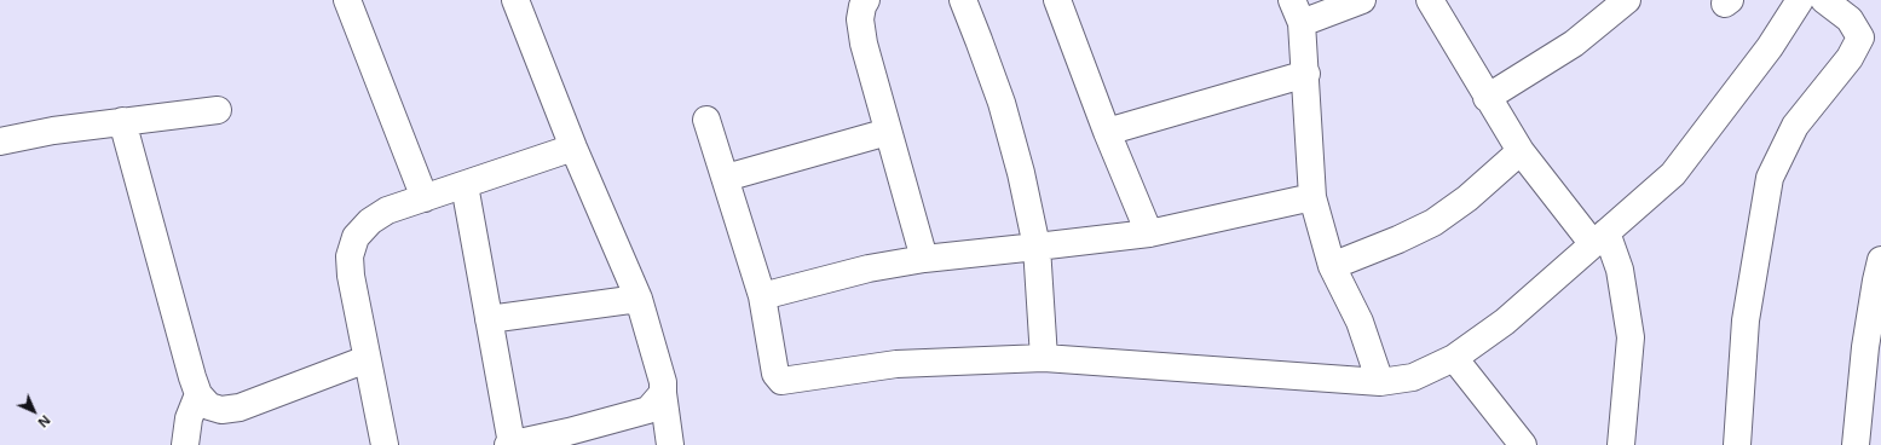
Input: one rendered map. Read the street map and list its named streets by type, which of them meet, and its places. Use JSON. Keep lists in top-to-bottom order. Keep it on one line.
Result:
{"north":"bottom right"}
